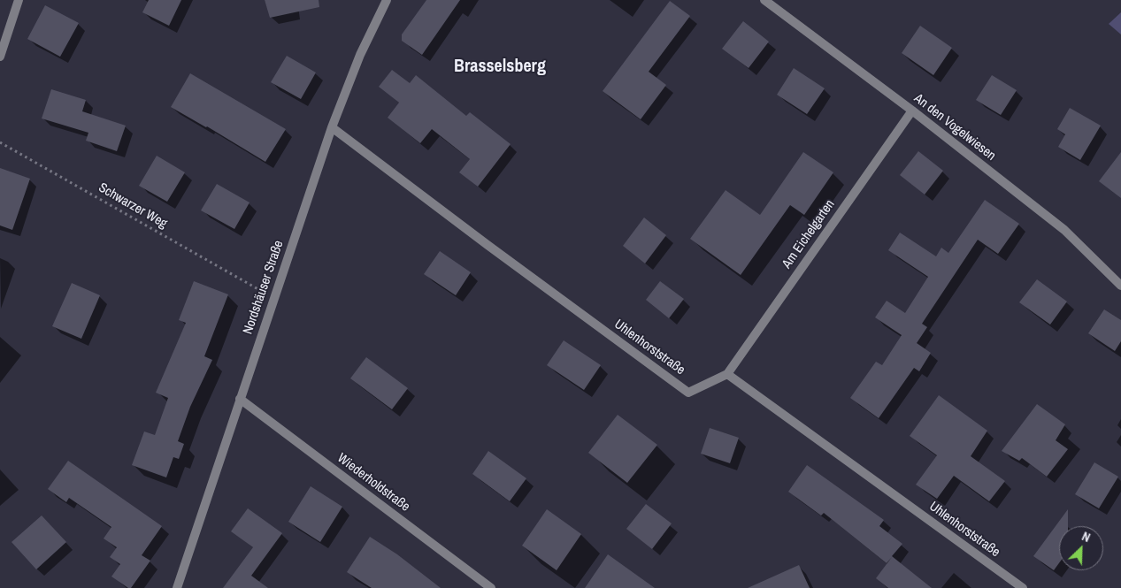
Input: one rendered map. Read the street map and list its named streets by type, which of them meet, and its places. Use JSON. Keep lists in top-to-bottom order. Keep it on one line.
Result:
{"streets":{"street":["An den Vogelwiesen","Am Eichelgarten","Nordshäuser Straße","Uhlenhorststraße","Wiederholdstraße"],"path":["Schwarzer Weg"]},"crossings":[["An den Vogelwiesen","Am Eichelgarten"],["Am Eichelgarten","Uhlenhorststraße"],["Nordshäuser Straße","Uhlenhorststraße"],["Nordshäuser Straße","Wiederholdstraße"]],"districts":["Brasselsberg"],"north":"top right"}
